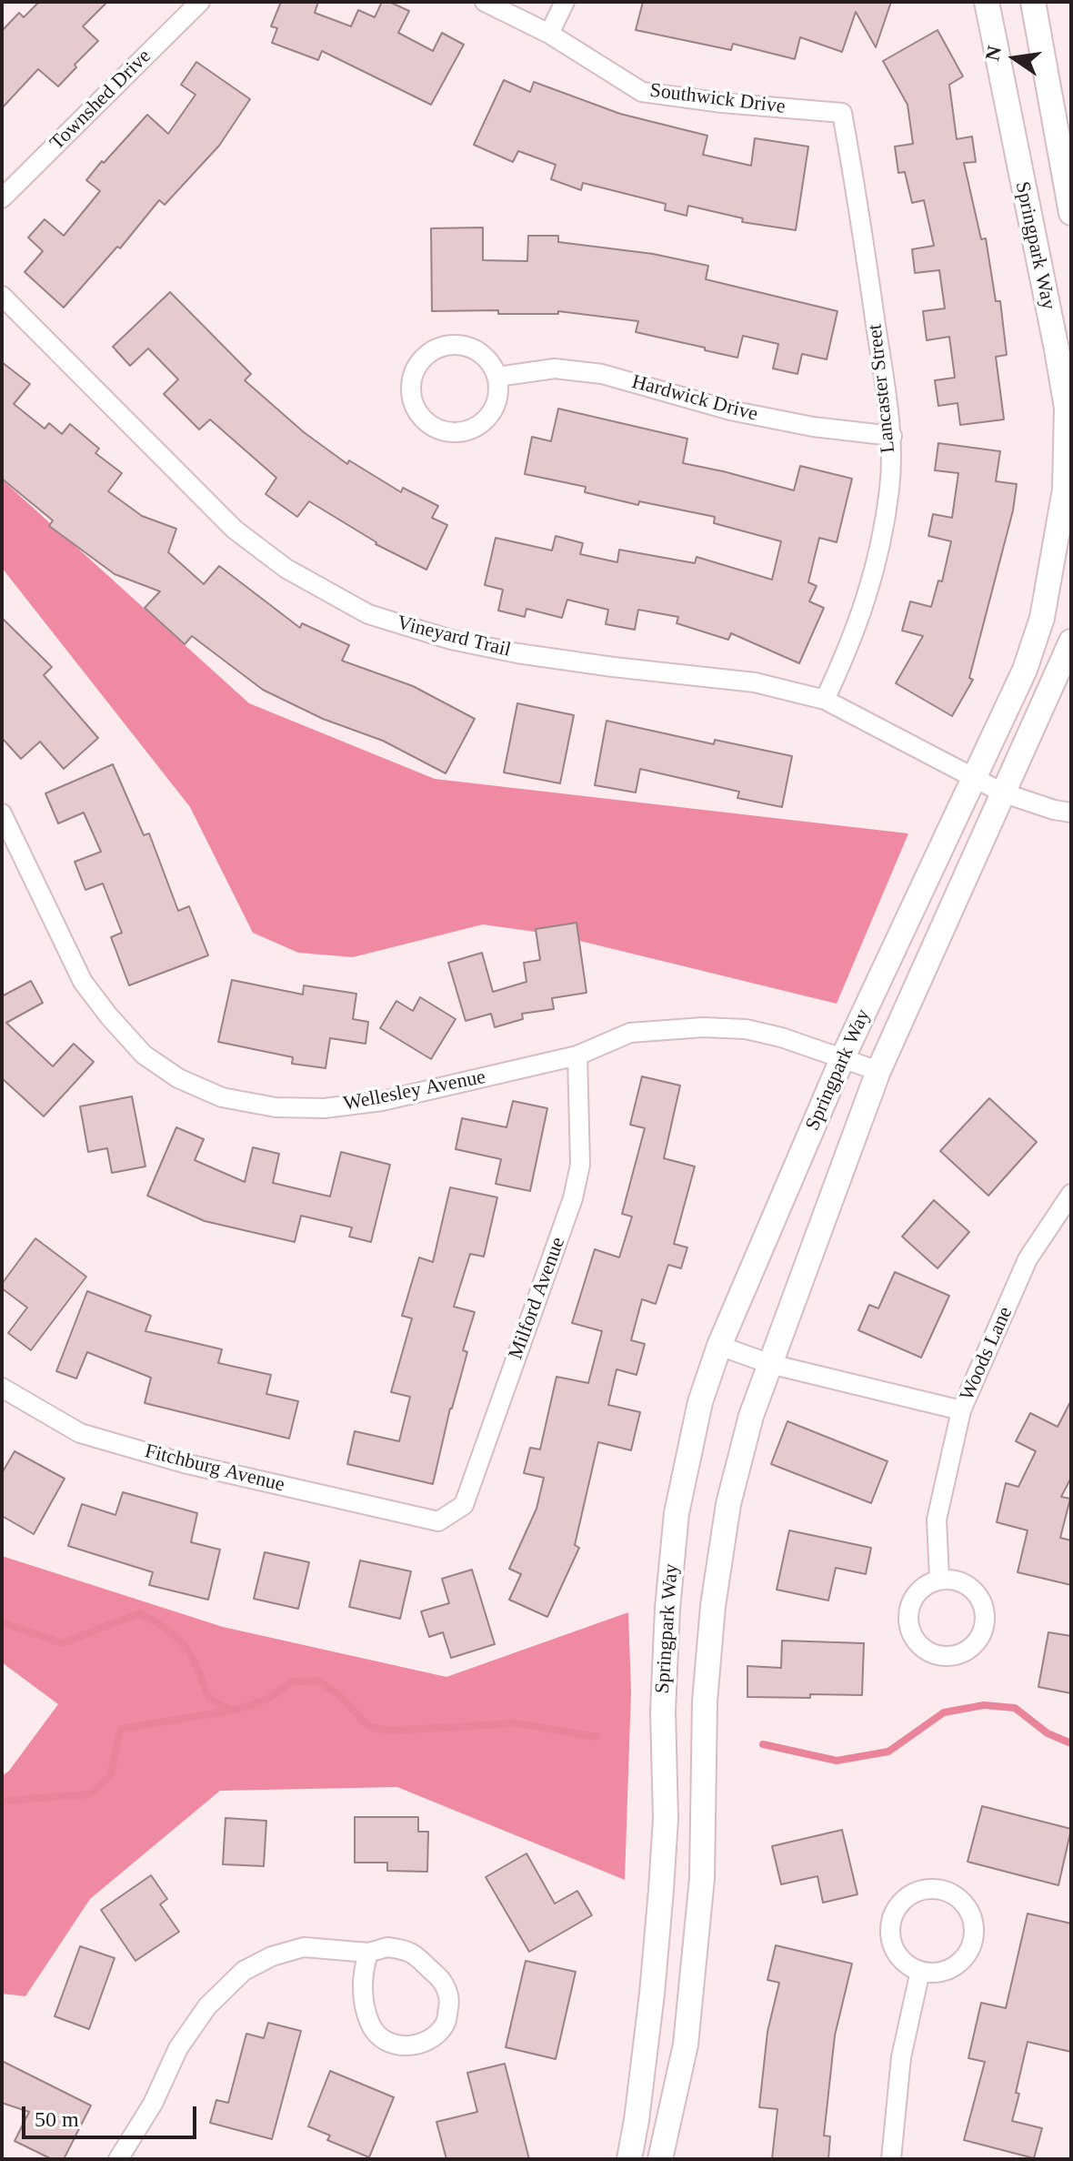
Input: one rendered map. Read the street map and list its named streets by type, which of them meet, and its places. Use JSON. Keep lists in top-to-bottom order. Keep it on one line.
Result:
{"streets":{"street":["Southwick Drive","Townshed Drive","Springpark Way","Lancaster Street","Hardwick Drive","Vineyard Trail","Wellesley Avenue","Milford Avenue","Woods Lane","Fitchburg Avenue"]},"crossings":[["Southwick Drive","Lancaster Street"],["Springpark Way","Vineyard Trail"],["Springpark Way","Wellesley Avenue"],["Springpark Way","Woods Lane"],["Lancaster Street","Hardwick Drive"],["Lancaster Street","Vineyard Trail"],["Wellesley Avenue","Milford Avenue"],["Milford Avenue","Fitchburg Avenue"]],"scale_bar":"50 m","north":"left"}
